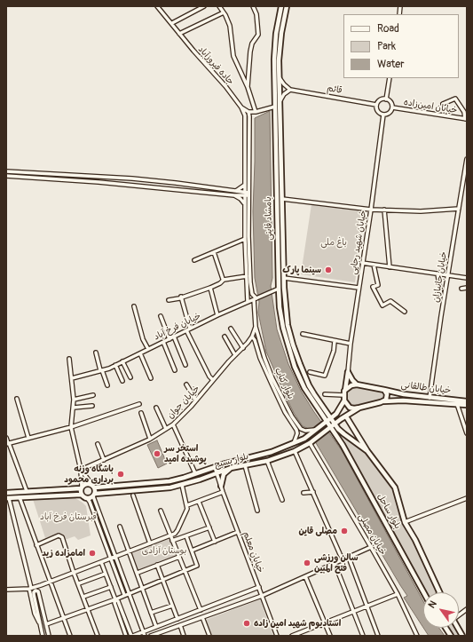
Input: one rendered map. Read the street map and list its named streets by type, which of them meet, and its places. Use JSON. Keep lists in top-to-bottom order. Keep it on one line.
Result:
{"streets":{"main road":["بامشاد قاینی","خیابان طالقانی","بلوار بسیج","بلوار ساحل"],"street":["جاده فیروزآباد","قائم","خیابان امین‌زاده","خیابان شهید رجایی","خیابان جانبازان","خیابان فرخ آباد","بلوار کتاب","خیابان جوان","خیابان مصلی","خیابان معلم"]},"crossings":[["قائم","خیابان امین‌زاده"],["قائم","خیابان شهید رجایی"],["خیابان امین‌زاده","خیابان شهید رجایی"],["بامشاد قاینی","خیابان فرخ آباد"],["بامشاد قاینی","بلوار بسیج"],["بامشاد قاینی","بلوار ساحل"],["خیابان جانبازان","خیابان طالقانی"],["بلوار کتاب","خیابان جوان"],["خیابان طالقانی","بلوار بسیج"],["بلوار بسیج","بلوار ساحل"],["بلوار بسیج","خیابان مصلی"],["بلوار بسیج","خیابان معلم"]],"parks":["باغ ملی","قبرستان فرخ آباد","بوستان آزادی"],"places":["سینما پارک","استخر سر پوشیده امید","باشگاه وزنه برداری محمود","مصلی قاین","امامزاده زید","سالن ورزشی فتح المبین","استادیوم شهید امین زاده"],"legend":["Road","Park","Water"],"north":"top left"}
